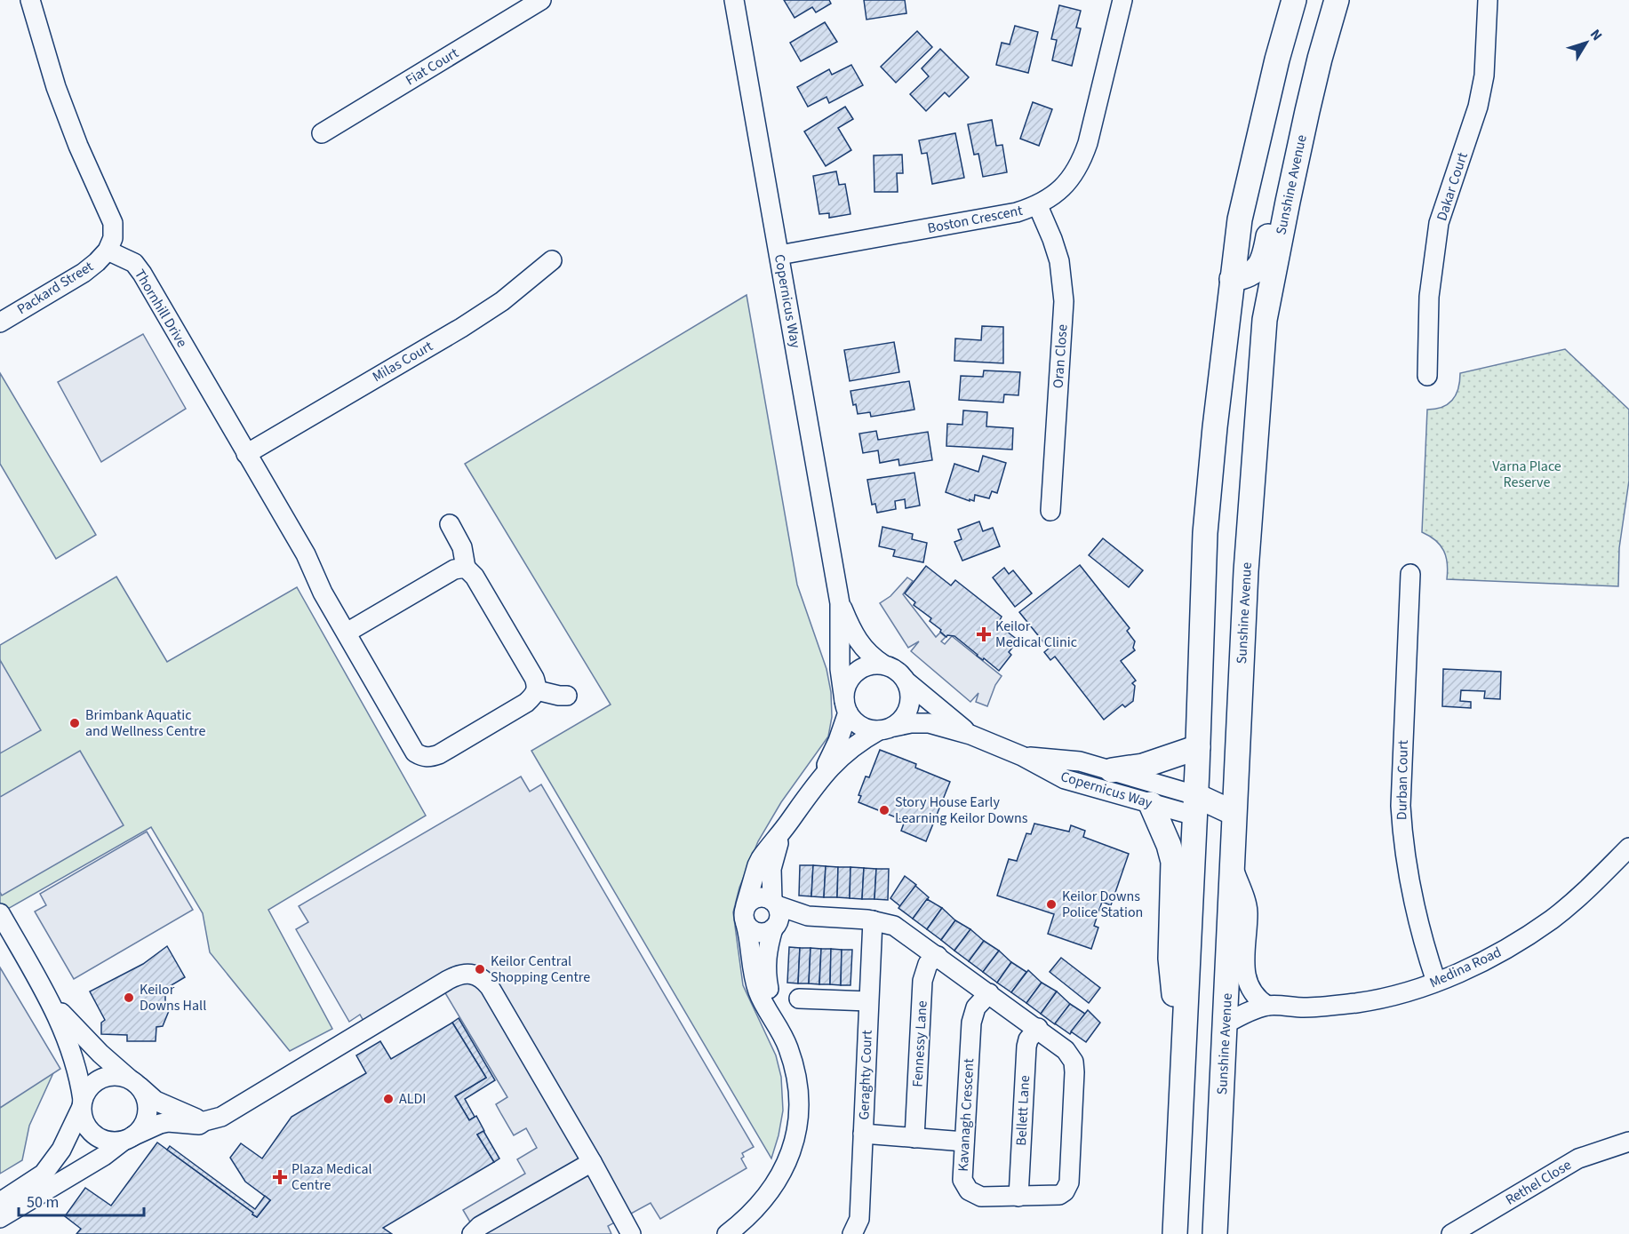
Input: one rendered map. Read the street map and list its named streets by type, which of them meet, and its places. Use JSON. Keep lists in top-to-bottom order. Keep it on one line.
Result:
{"streets":{"main road":["Sunshine Avenue"],"street":["Fiat Court","Dakar Court","Boston Crescent","Packard Street","Copernicus Way","Thornhill Drive","Oran Close","Milas Court","Durban Court","Medina Road","Fennessy Lane","Geraghty Court","Bellett Lane","Kavanagh Crescent","Rethel Close"]},"crossings":[["Sunshine Avenue","Medina Road"],["Boston Crescent","Copernicus Way"],["Boston Crescent","Oran Close"],["Packard Street","Thornhill Drive"],["Thornhill Drive","Milas Court"],["Durban Court","Medina Road"],["Fennessy Lane","Kavanagh Crescent"],["Geraghty Court","Kavanagh Crescent"],["Bellett Lane","Kavanagh Crescent"]],"parks":["Varna Place Reserve"],"places":{"health":["Keilor Medical Clinic","Plaza Medical Centre"],"other":["Brimbank Aquatic and Wellness Centre","Story House Early Learning Keilor Downs","Keilor Downs Police Station","Keilor Central Shopping Centre","Keilor Downs Hall","ALDI"]},"scale_bar":"50 m","north":"top right"}
